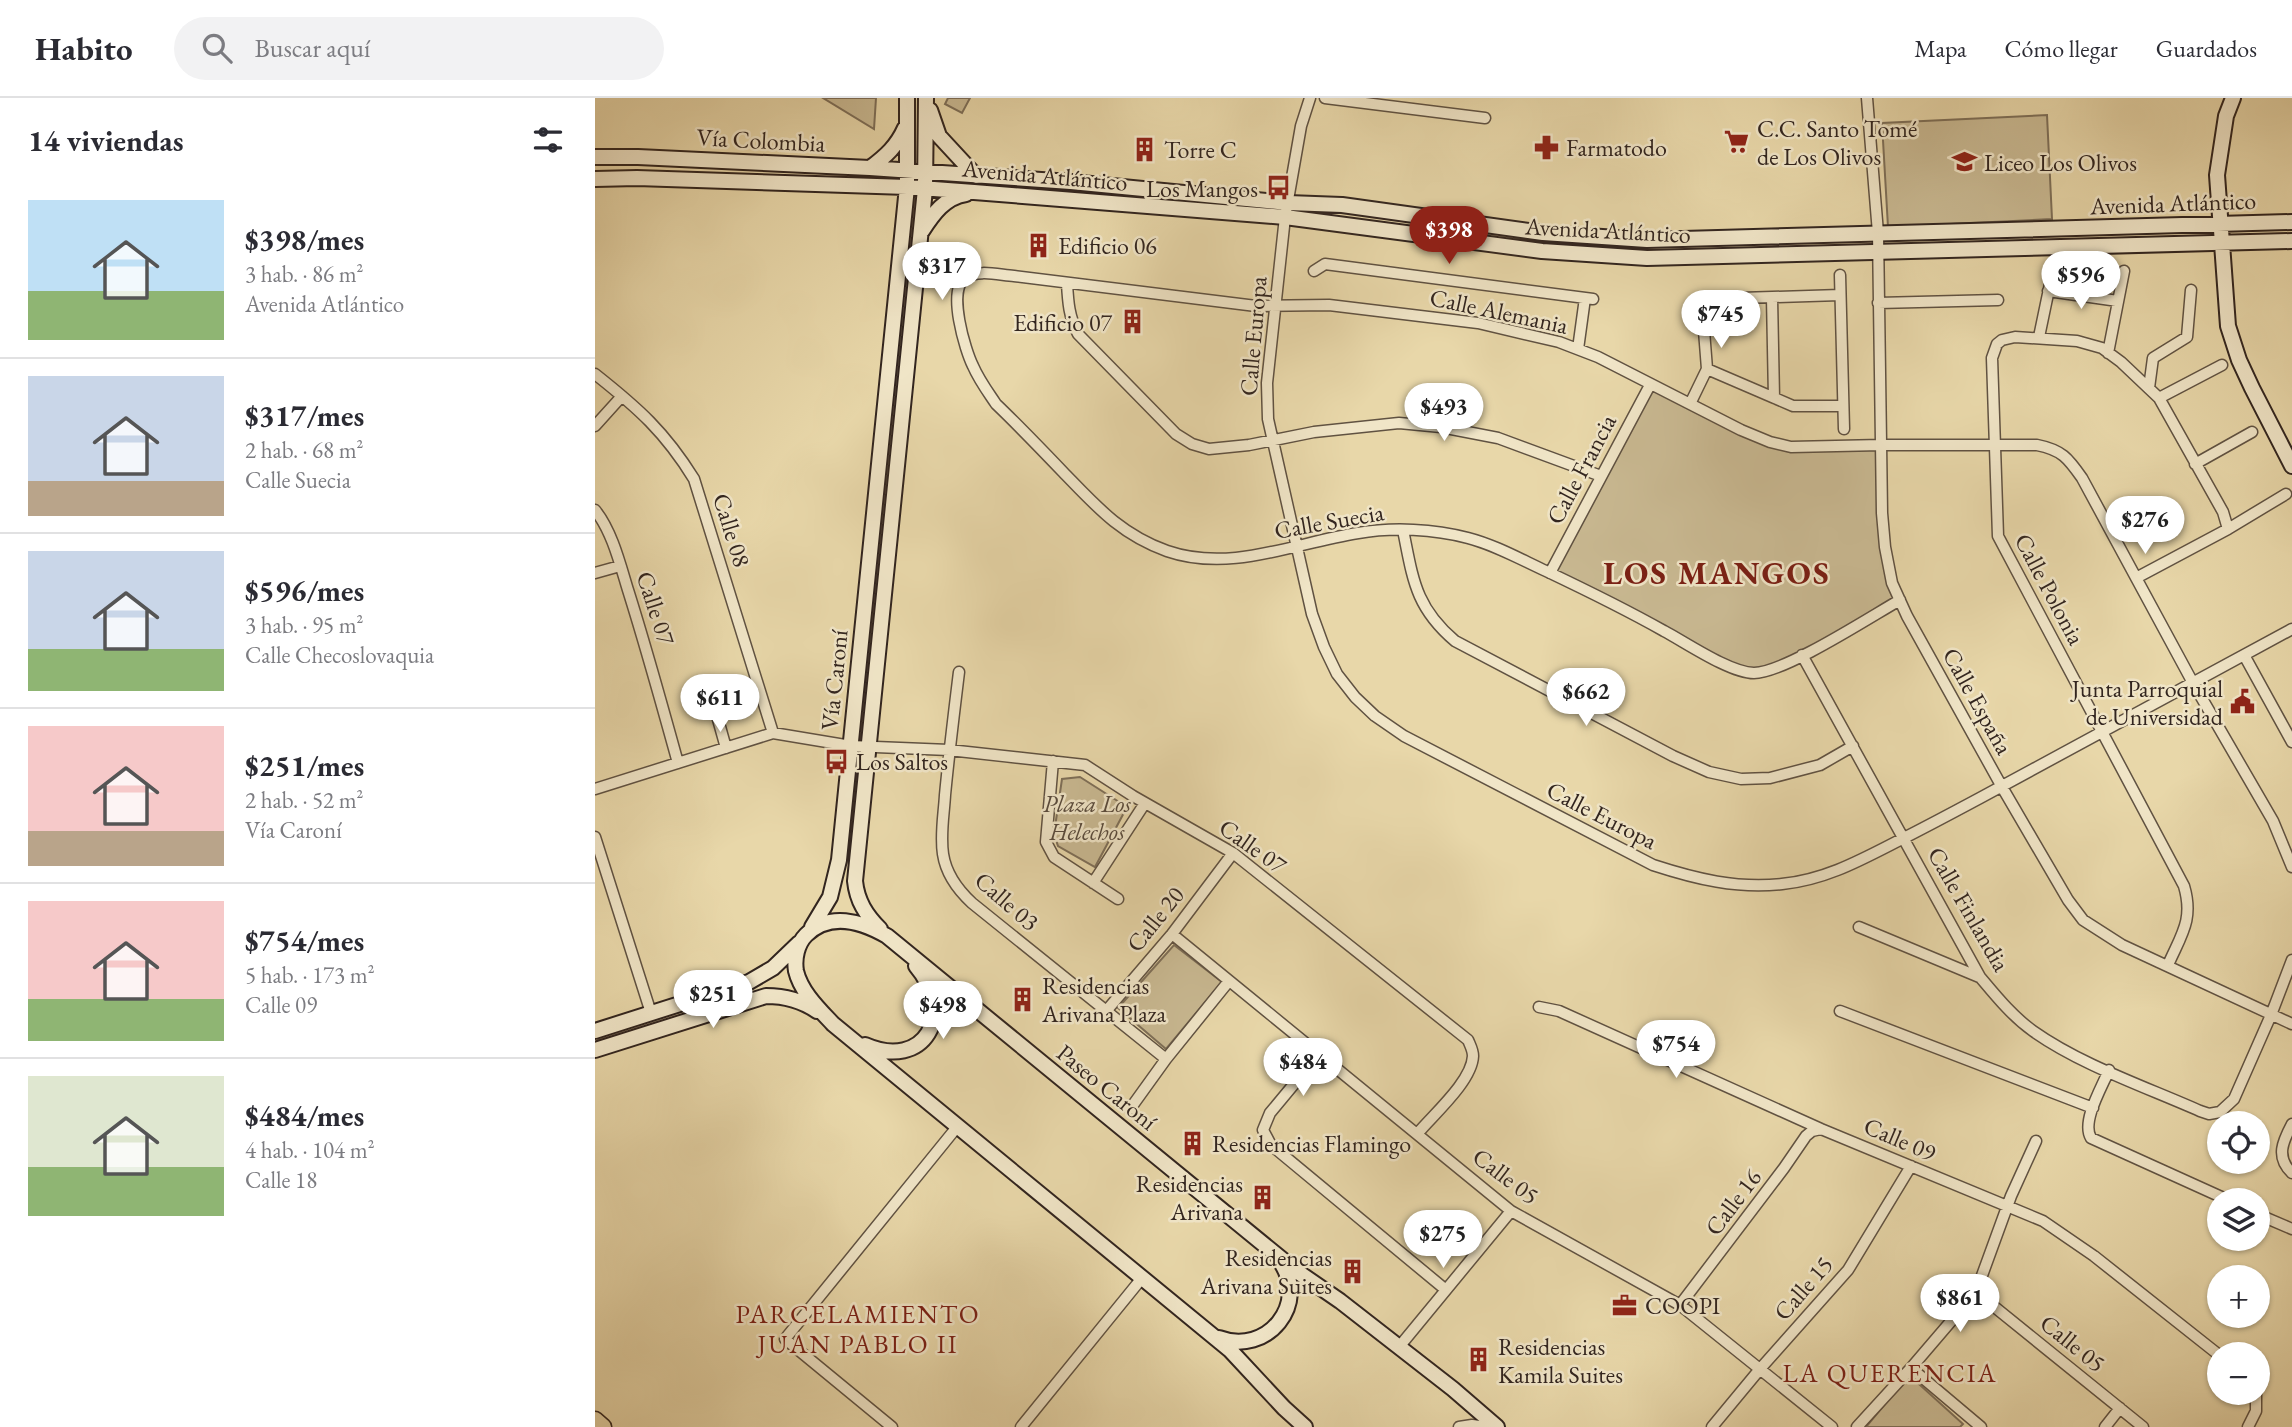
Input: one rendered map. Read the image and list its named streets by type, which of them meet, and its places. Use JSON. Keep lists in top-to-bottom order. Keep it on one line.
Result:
{"streets":{"main road":["Vía Colombia","Avenida Atlántico","Vía Caroní","Paseo Caroní"],"street":["Calle Alemania","Calle Europa","Calle Francia","Calle Suecia","Calle 08","Calle Polonia","Calle 07","Calle España","Calle 03","Calle Finlandia","Calle 20","Calle 09","Calle 05","Calle 16","Calle 15"]},"crossings":[["Vía Colombia","Avenida Atlántico"],["Vía Colombia","Vía Caroní"],["Avenida Atlántico","Calle Europa"],["Avenida Atlántico","Vía Caroní"],["Avenida Atlántico","Calle España"],["Calle Alemania","Calle Europa"],["Calle Alemania","Calle Francia"],["Calle Alemania","Calle Suecia"],["Calle Alemania","Calle Polonia"],["Calle Alemania","Calle España"],["Calle Europa","Calle Suecia"],["Calle Europa","Calle Polonia"],["Calle Europa","Calle España"],["Calle Europa","Calle Finlandia"],["Calle Francia","Calle Suecia"],["Calle Suecia","Calle España"],["Calle Suecia","Calle Finlandia"],["Calle 08","Calle 07"],["Calle Polonia","Calle España"],["Calle 07","Vía Caroní"],["Calle 07","Calle 03"],["Calle 07","Calle 20"],["Calle 07","Calle 05"],["Vía Caroní","Paseo Caroní"],["Calle España","Calle Finlandia"],["Calle 03","Calle 20"],["Calle 20","Calle 05"],["Calle 09","Calle 16"],["Calle 09","Calle 15"],["Calle 05","Calle 16"],["Calle 05","Calle 15"]],"districts":["LOS MANGOS","PARCELAMIENTO JUAN PABLO II","LA QUERENCIA"],"parks":["Plaza Los Helechos"],"places":{"supermarket":["C.C. Santo Tomé de Los Olivos"],"pharmacy":["Farmatodo"],"building":["Torre C","Edificio 06","Edificio 07","Residencias Arivana Plaza","Residencias Flamingo","Residencias Arivana","Residencias Arivana Suites","Residencias Kamila Suites"],"school or university":["Liceo Los Olivos"],"bus stop":["Los Mangos","Los Saltos"],"public building":["Junta Parroquial de Universidad"],"office":["COOPI"]},"page":{"header":"Habito","search":"Buscar aquí","nav":["Mapa","Cómo llegar","Guardados"],"heading":"14 viviendas","list":[{"name":"$398/mes","note":"3 hab. · 86 m² · Avenida Atlántico"},{"name":"$317/mes","note":"2 hab. · 68 m² · Calle Suecia"},{"name":"$596/mes","note":"3 hab. · 95 m² · Calle Checoslovaquia"},{"name":"$251/mes","note":"2 hab. · 52 m² · Vía Caroní"},{"name":"$754/mes","note":"5 hab. · 173 m² · Calle 09"},{"name":"$484/mes","note":"4 hab. · 104 m² · Calle 18"}],"price":["$398","$317","$596","$745","$493","$276","$662","$611","$251","$498","$754","$484","$275","$861"],"map_buttons":["+","−"]}}
